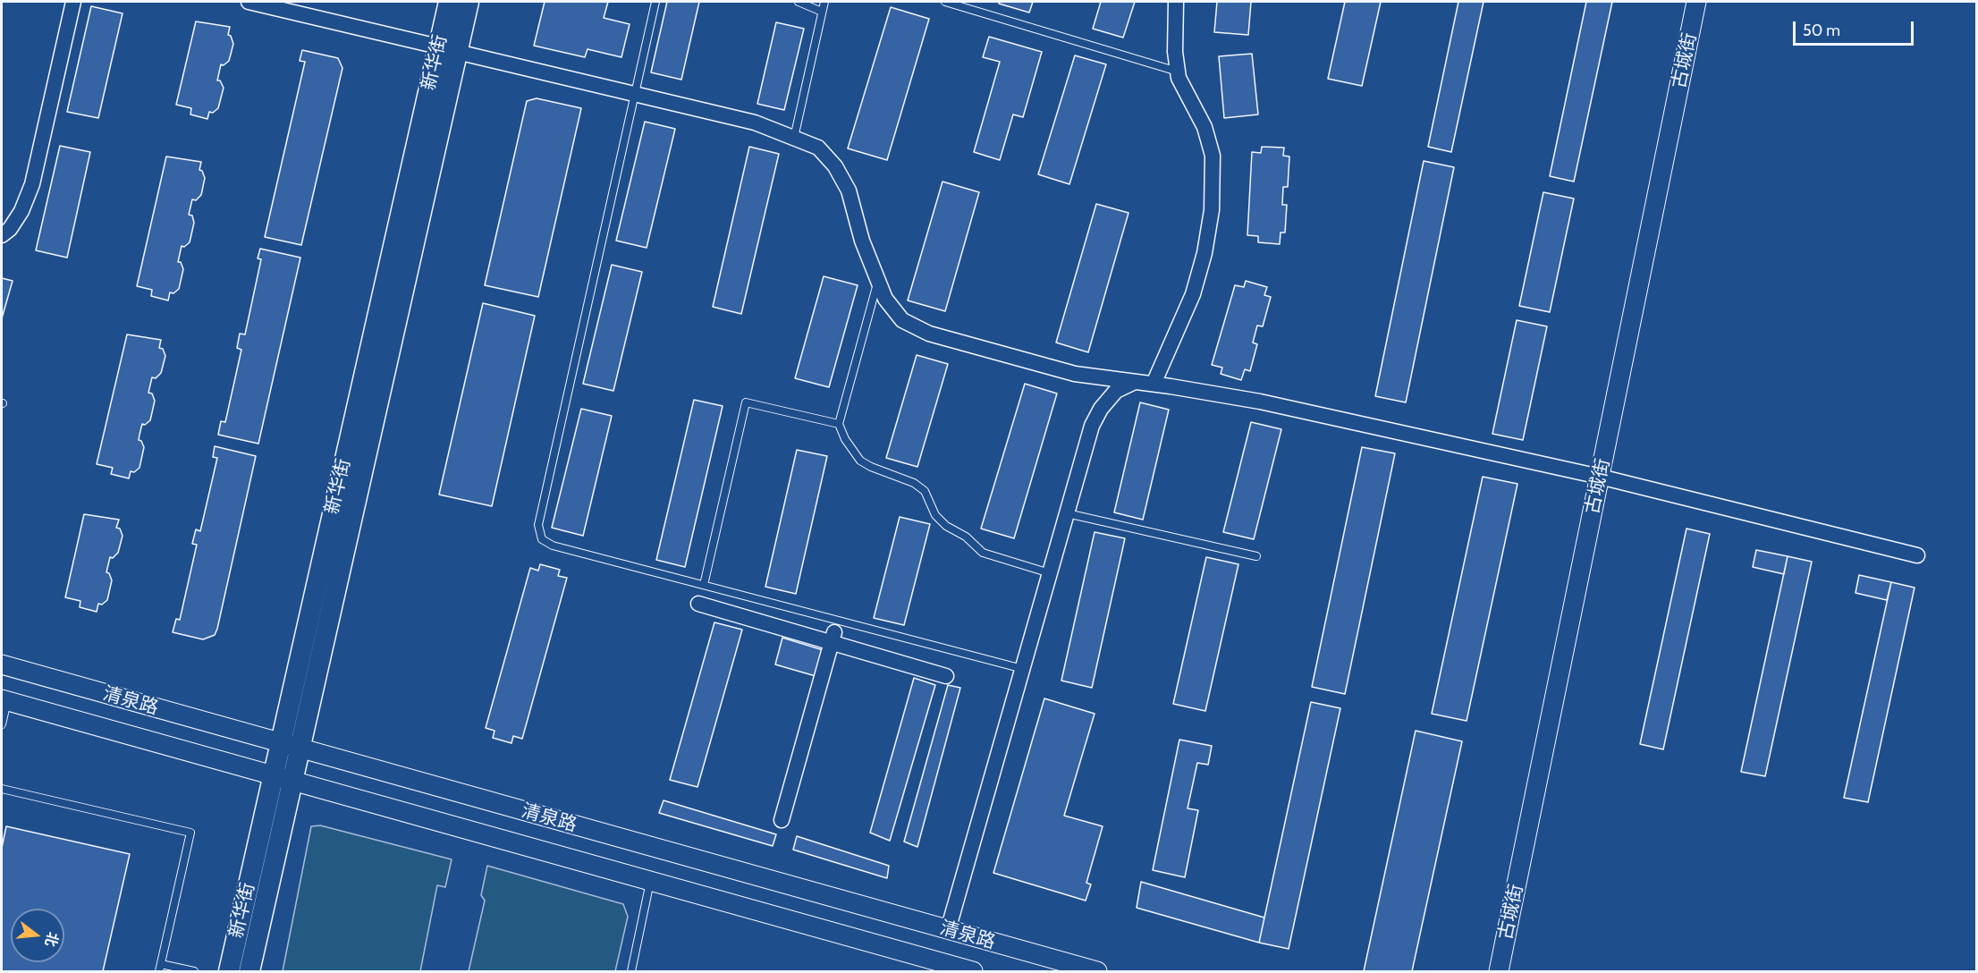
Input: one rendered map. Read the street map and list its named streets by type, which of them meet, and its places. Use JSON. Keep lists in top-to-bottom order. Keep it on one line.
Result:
{"streets":{"main road":["新华街"],"street":["古城街","清泉路"]},"crossings":[["新华街","清泉路"]],"scale_bar":"50 m","north":"right"}
